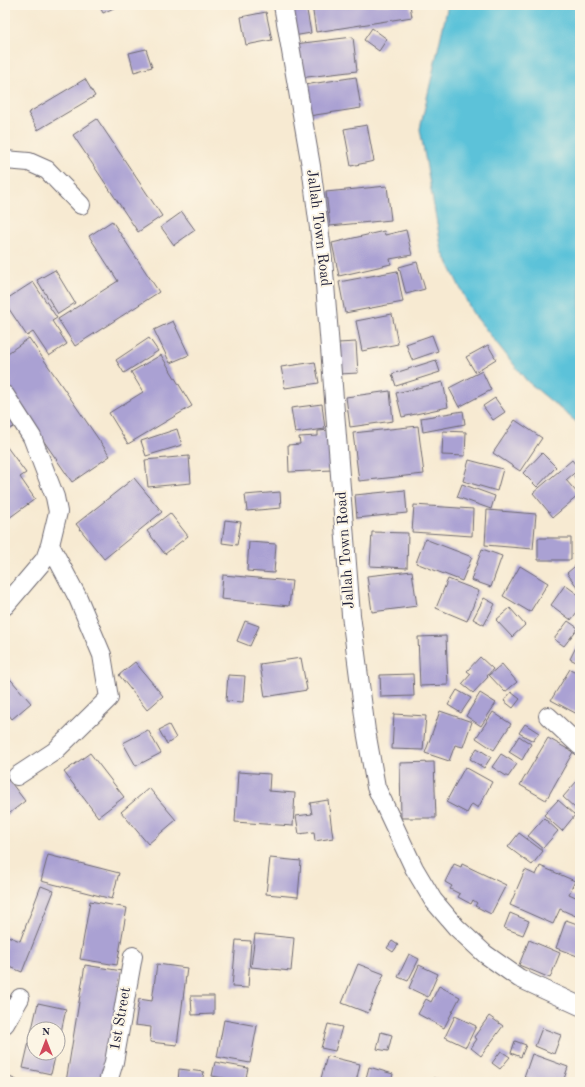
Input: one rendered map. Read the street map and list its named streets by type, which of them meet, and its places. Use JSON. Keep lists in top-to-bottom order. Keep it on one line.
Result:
{"streets":{"street":["Jallah Town Road","1st Street"]},"north":"top"}
